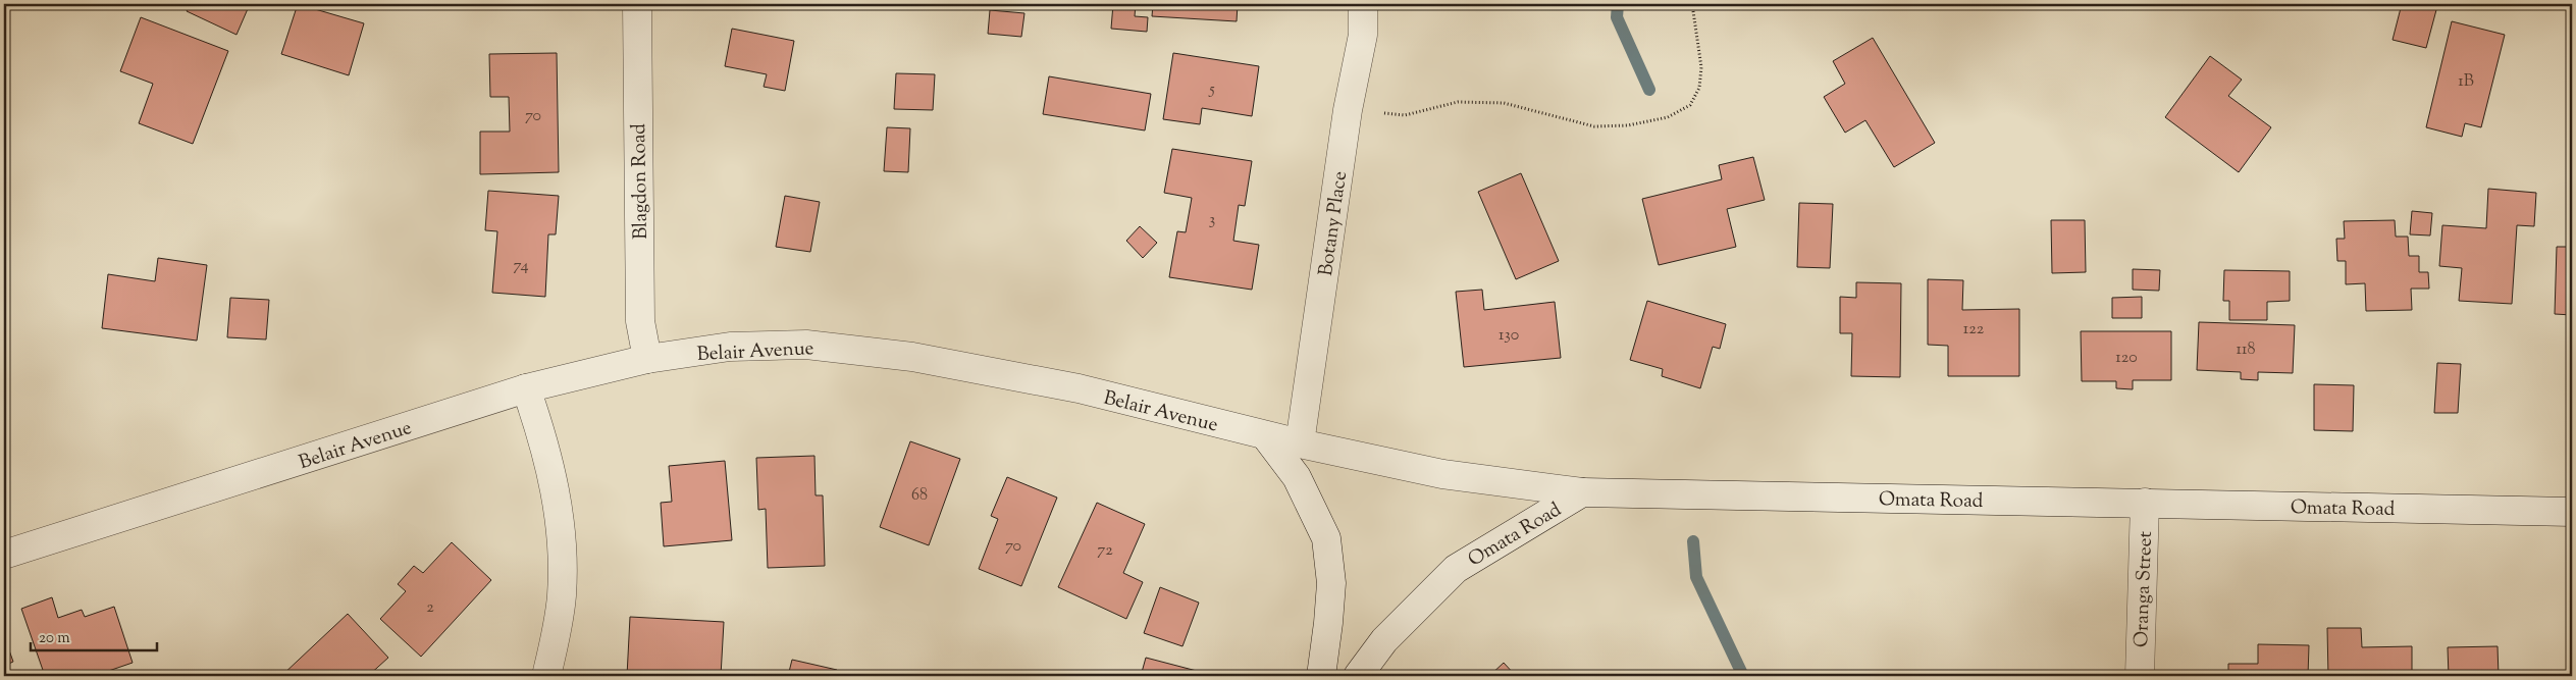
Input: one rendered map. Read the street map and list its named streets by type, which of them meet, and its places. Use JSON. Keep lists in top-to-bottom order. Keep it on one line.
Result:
{"streets":{"street":["Blagdon Road","Botany Place","Belair Avenue","Omata Road","Oranga Street"]},"crossings":[["Blagdon Road","Belair Avenue"],["Botany Place","Belair Avenue"],["Belair Avenue","Omata Road"],["Omata Road","Oranga Street"]],"house_numbers":["1B","5","70","3","74","122","130","118","120","68","70","72","2"],"scale_bar":"20 m"}
